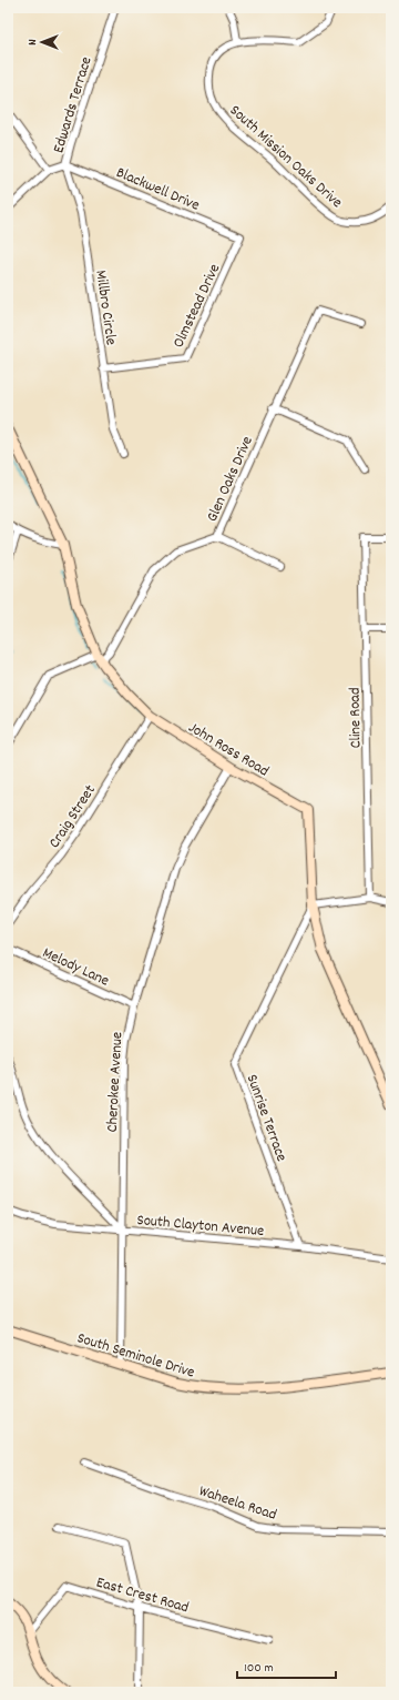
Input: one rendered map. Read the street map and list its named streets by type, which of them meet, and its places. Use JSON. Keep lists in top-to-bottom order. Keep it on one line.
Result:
{"streets":{"street":["Edwards Terrace","South Mission Oaks Drive","Blackwell Drive","Olmstead Drive","Millbro Circle","Glen Oaks Drive","Cline Road","John Ross Road","Craig Street","Melody Lane","Cherokee Avenue","Sunrise Terrace","South Clayton Avenue","South Seminole Drive","Waheela Road","East Crest Road"]},"crossings":[["Edwards Terrace","Blackwell Drive"],["Edwards Terrace","Millbro Circle"],["Blackwell Drive","Olmstead Drive"],["Blackwell Drive","Millbro Circle"],["Olmstead Drive","Millbro Circle"],["Glen Oaks Drive","John Ross Road"],["John Ross Road","Craig Street"],["John Ross Road","Cherokee Avenue"],["John Ross Road","Sunrise Terrace"],["Melody Lane","Cherokee Avenue"],["Cherokee Avenue","South Clayton Avenue"],["Cherokee Avenue","South Seminole Drive"],["Sunrise Terrace","South Clayton Avenue"]],"scale_bar":"100 m","north":"left"}
